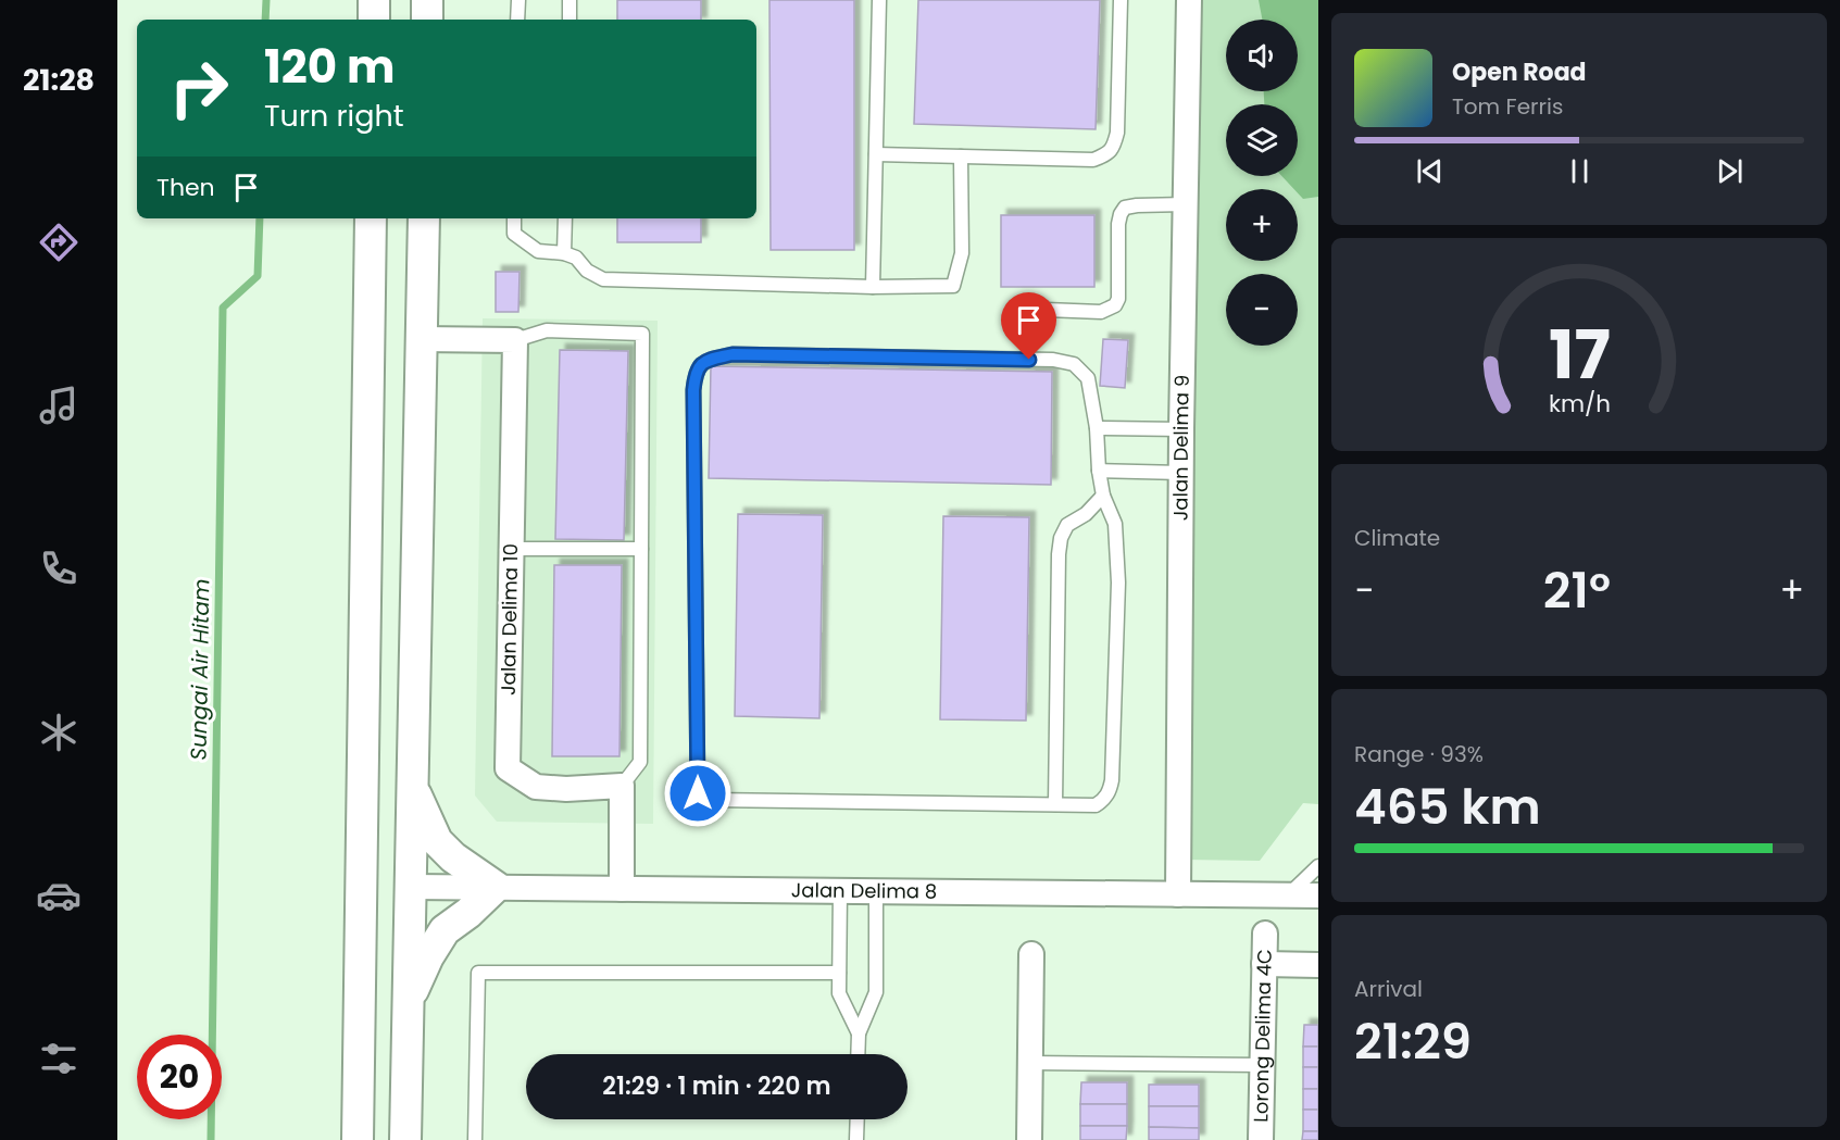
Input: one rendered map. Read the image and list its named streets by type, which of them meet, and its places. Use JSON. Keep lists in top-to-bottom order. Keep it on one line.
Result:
{"streets":{"street":["Jalan Delima 9","Jalan Delima 10","Jalan Delima 8","Lorong Delima 4C"]},"crossings":[["Jalan Delima 9","Jalan Delima 8"]],"water":["Sungai Air Hitam"],"page":{"tabs":"21:28","map_buttons":["+","−"],"turn":["120 m","Turn right"],"song":["Open Road","Tom Ferris"],"then":"Then","tile":["Climate",["Range · 93%","465 km"],["Arrival","21:29"]],"heat":["−","21°","+"],"limit":"20","trip":"21:29 · 1 min · 220 m","gauge":["17","km/h"]}}
